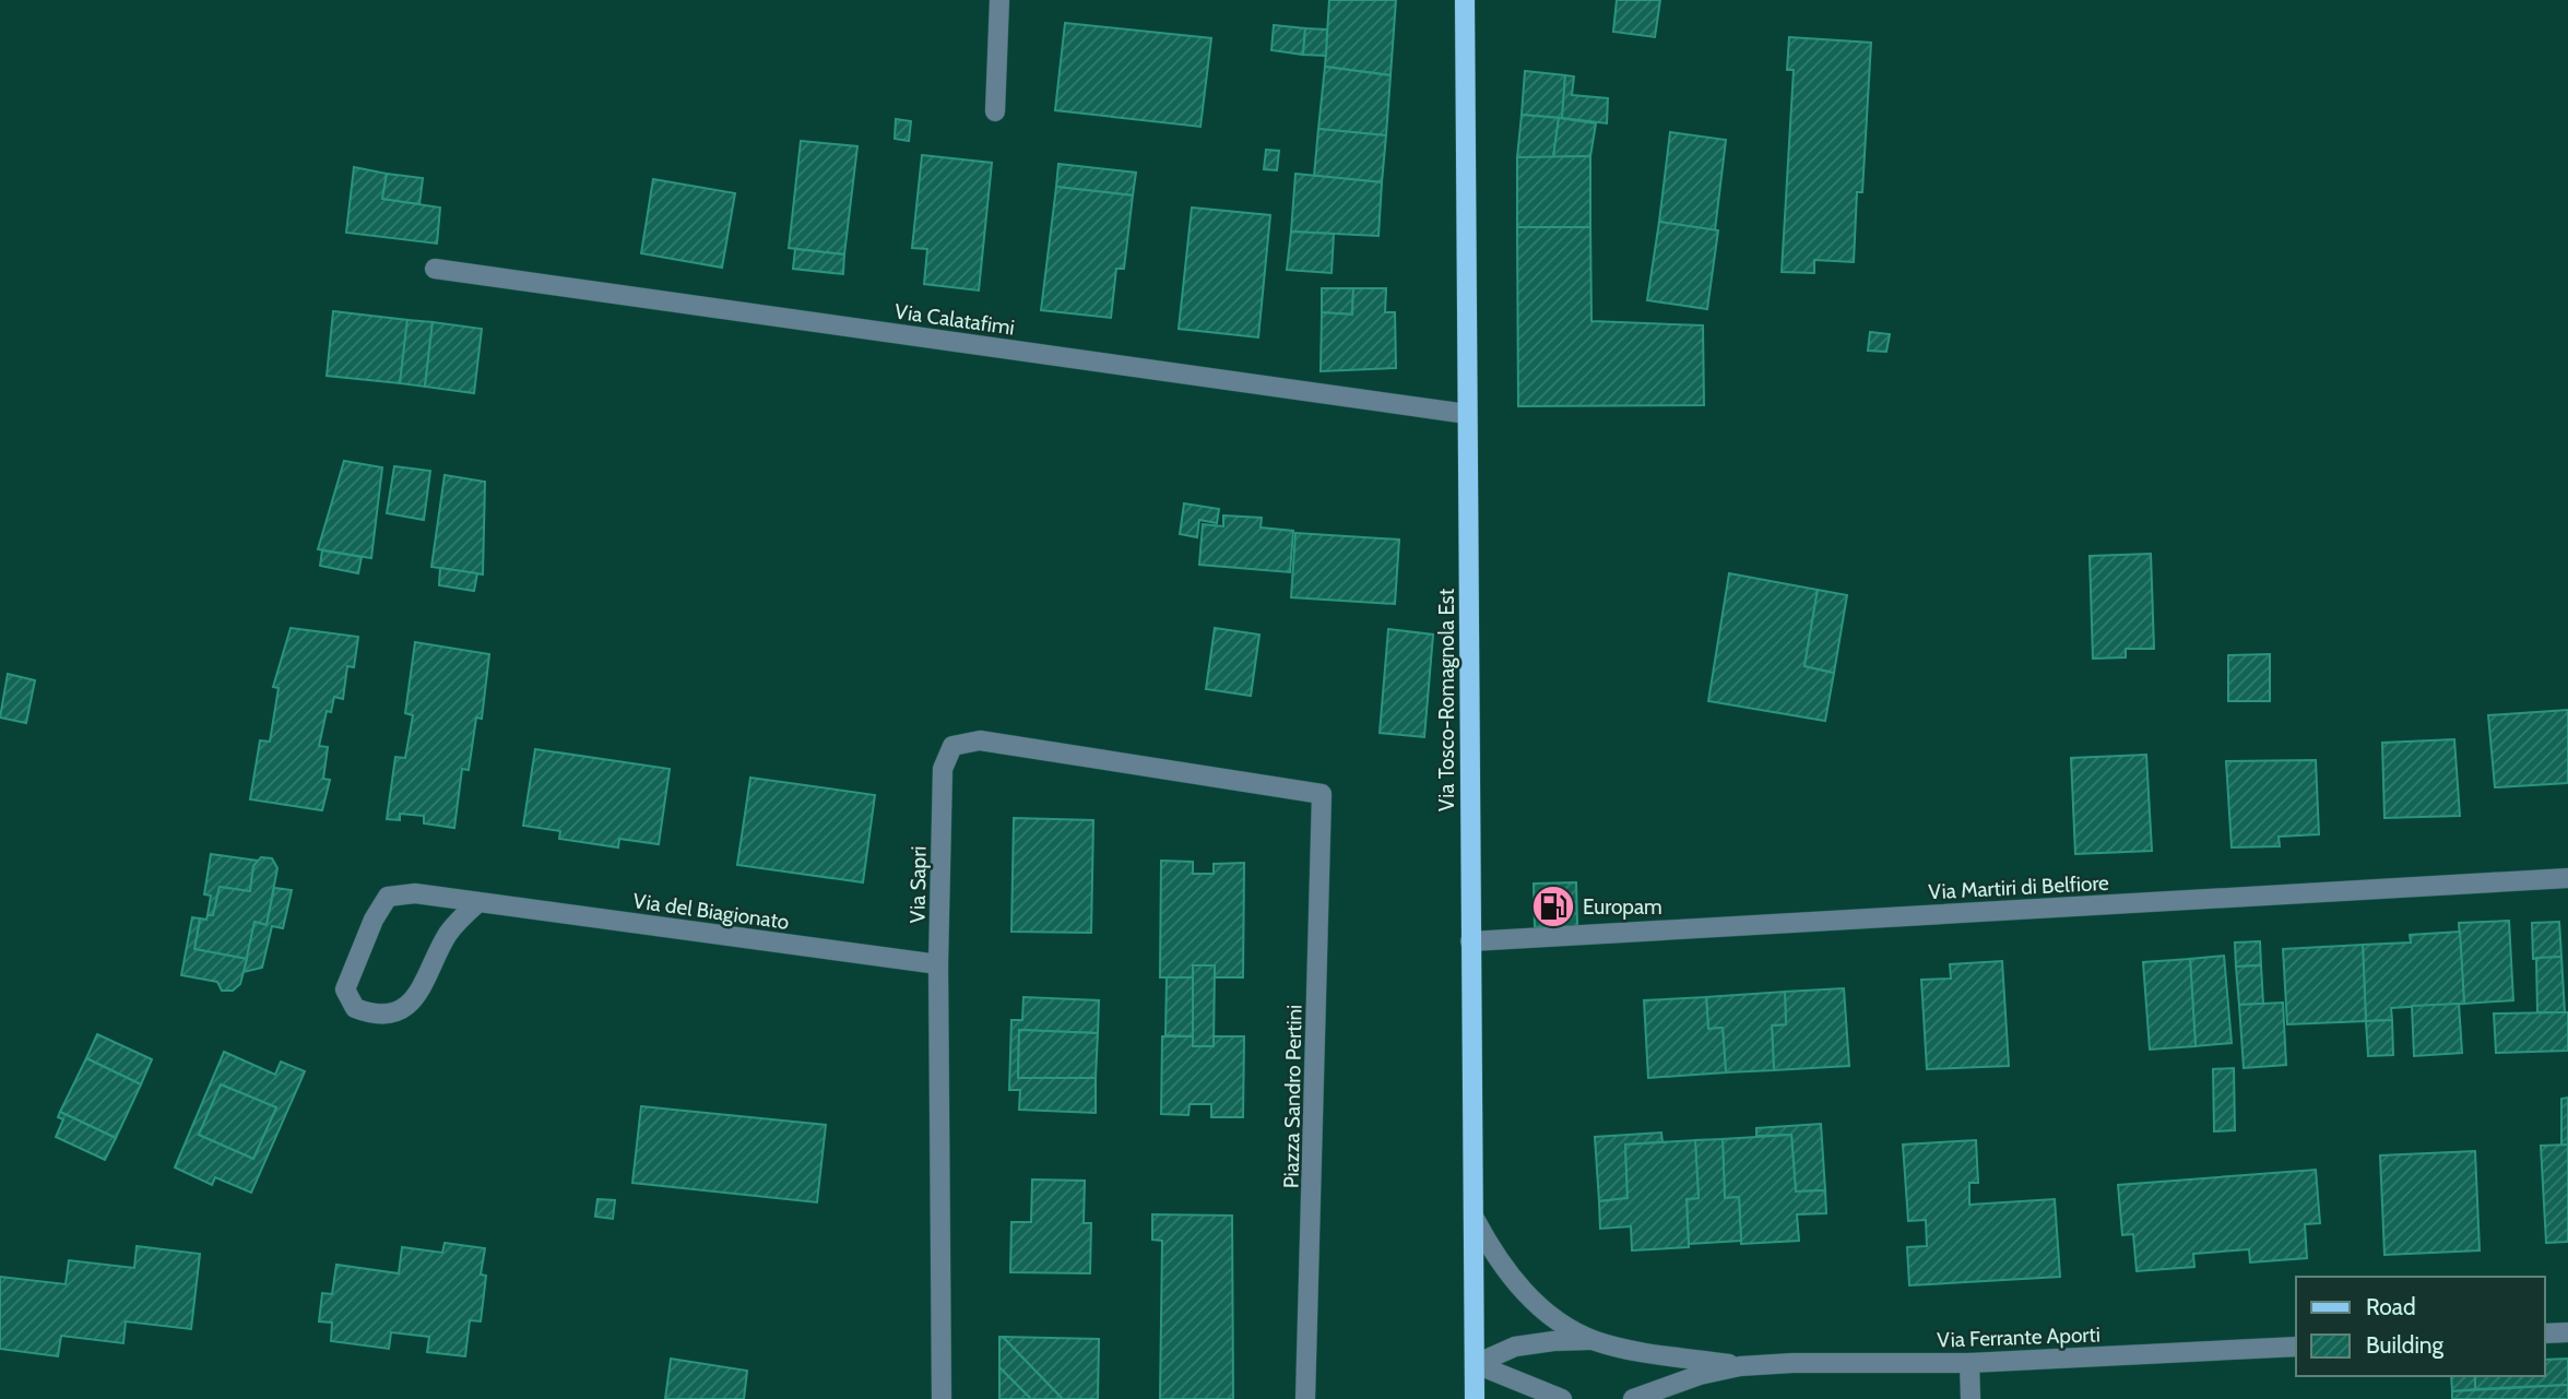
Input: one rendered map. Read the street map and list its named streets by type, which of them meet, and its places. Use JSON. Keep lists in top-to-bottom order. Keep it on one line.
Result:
{"streets":{"main road":["Via Tosco-Romagnola Est"],"street":["Via Calatafimi","Via Sapri","Via Martiri di Belfiore","Via del Biagionato","Piazza Sandro Pertini","Via Ferrante Aporti"]},"crossings":[["Via Calatafimi","Via Tosco-Romagnola Est"],["Via Tosco-Romagnola Est","Via Martiri di Belfiore"],["Via Sapri","Via del Biagionato"],["Via Sapri","Piazza Sandro Pertini"]],"places":{"fuel station":["Europam"]},"legend":["Road","Building"]}
